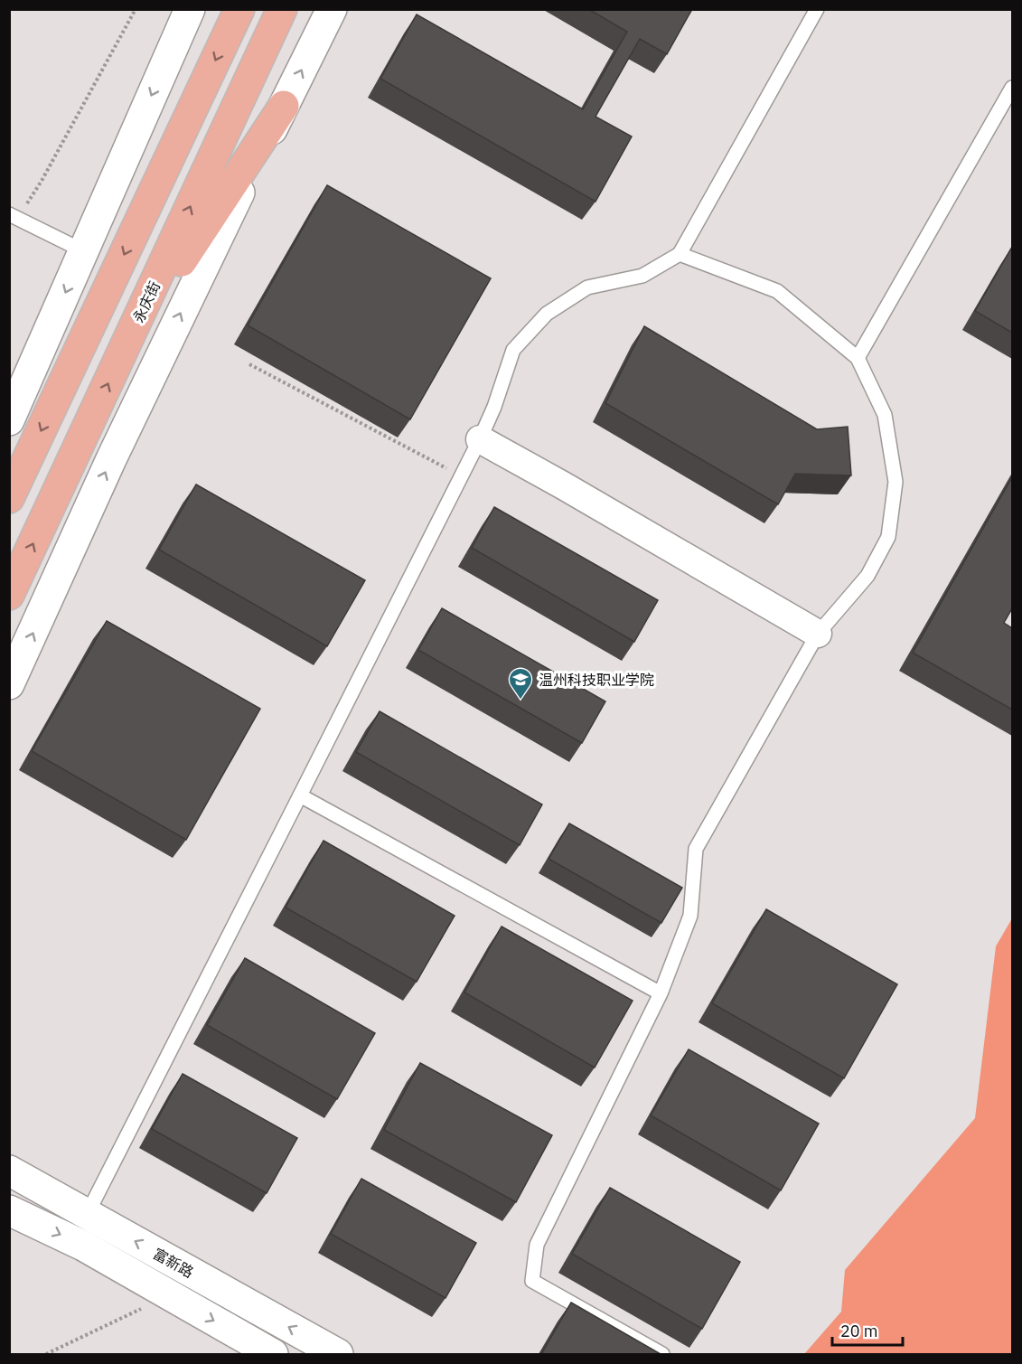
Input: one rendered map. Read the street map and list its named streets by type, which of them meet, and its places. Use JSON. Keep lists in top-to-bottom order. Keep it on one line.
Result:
{"streets":{"main road":["永庆街","富新路"]},"places":{"school or university":["温州科技职业学院"]},"scale_bar":"20 m"}
